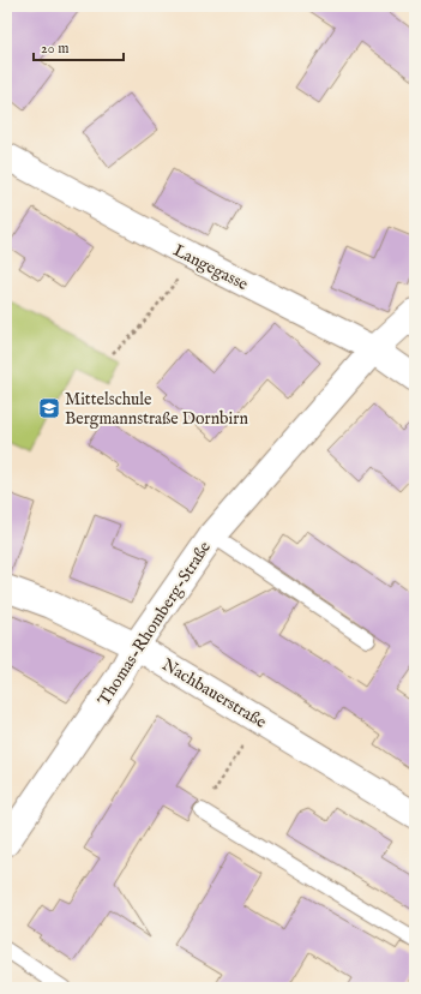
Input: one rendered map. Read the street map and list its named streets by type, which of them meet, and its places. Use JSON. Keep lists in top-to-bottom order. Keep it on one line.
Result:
{"streets":{"street":["Langegasse","Thomas-Rhomberg-Straße","Nachbauerstraße"]},"crossings":[["Langegasse","Thomas-Rhomberg-Straße"],["Thomas-Rhomberg-Straße","Nachbauerstraße"]],"places":{"school or university":["Mittelschule Bergmannstraße Dornbirn"]},"scale_bar":"20 m"}
